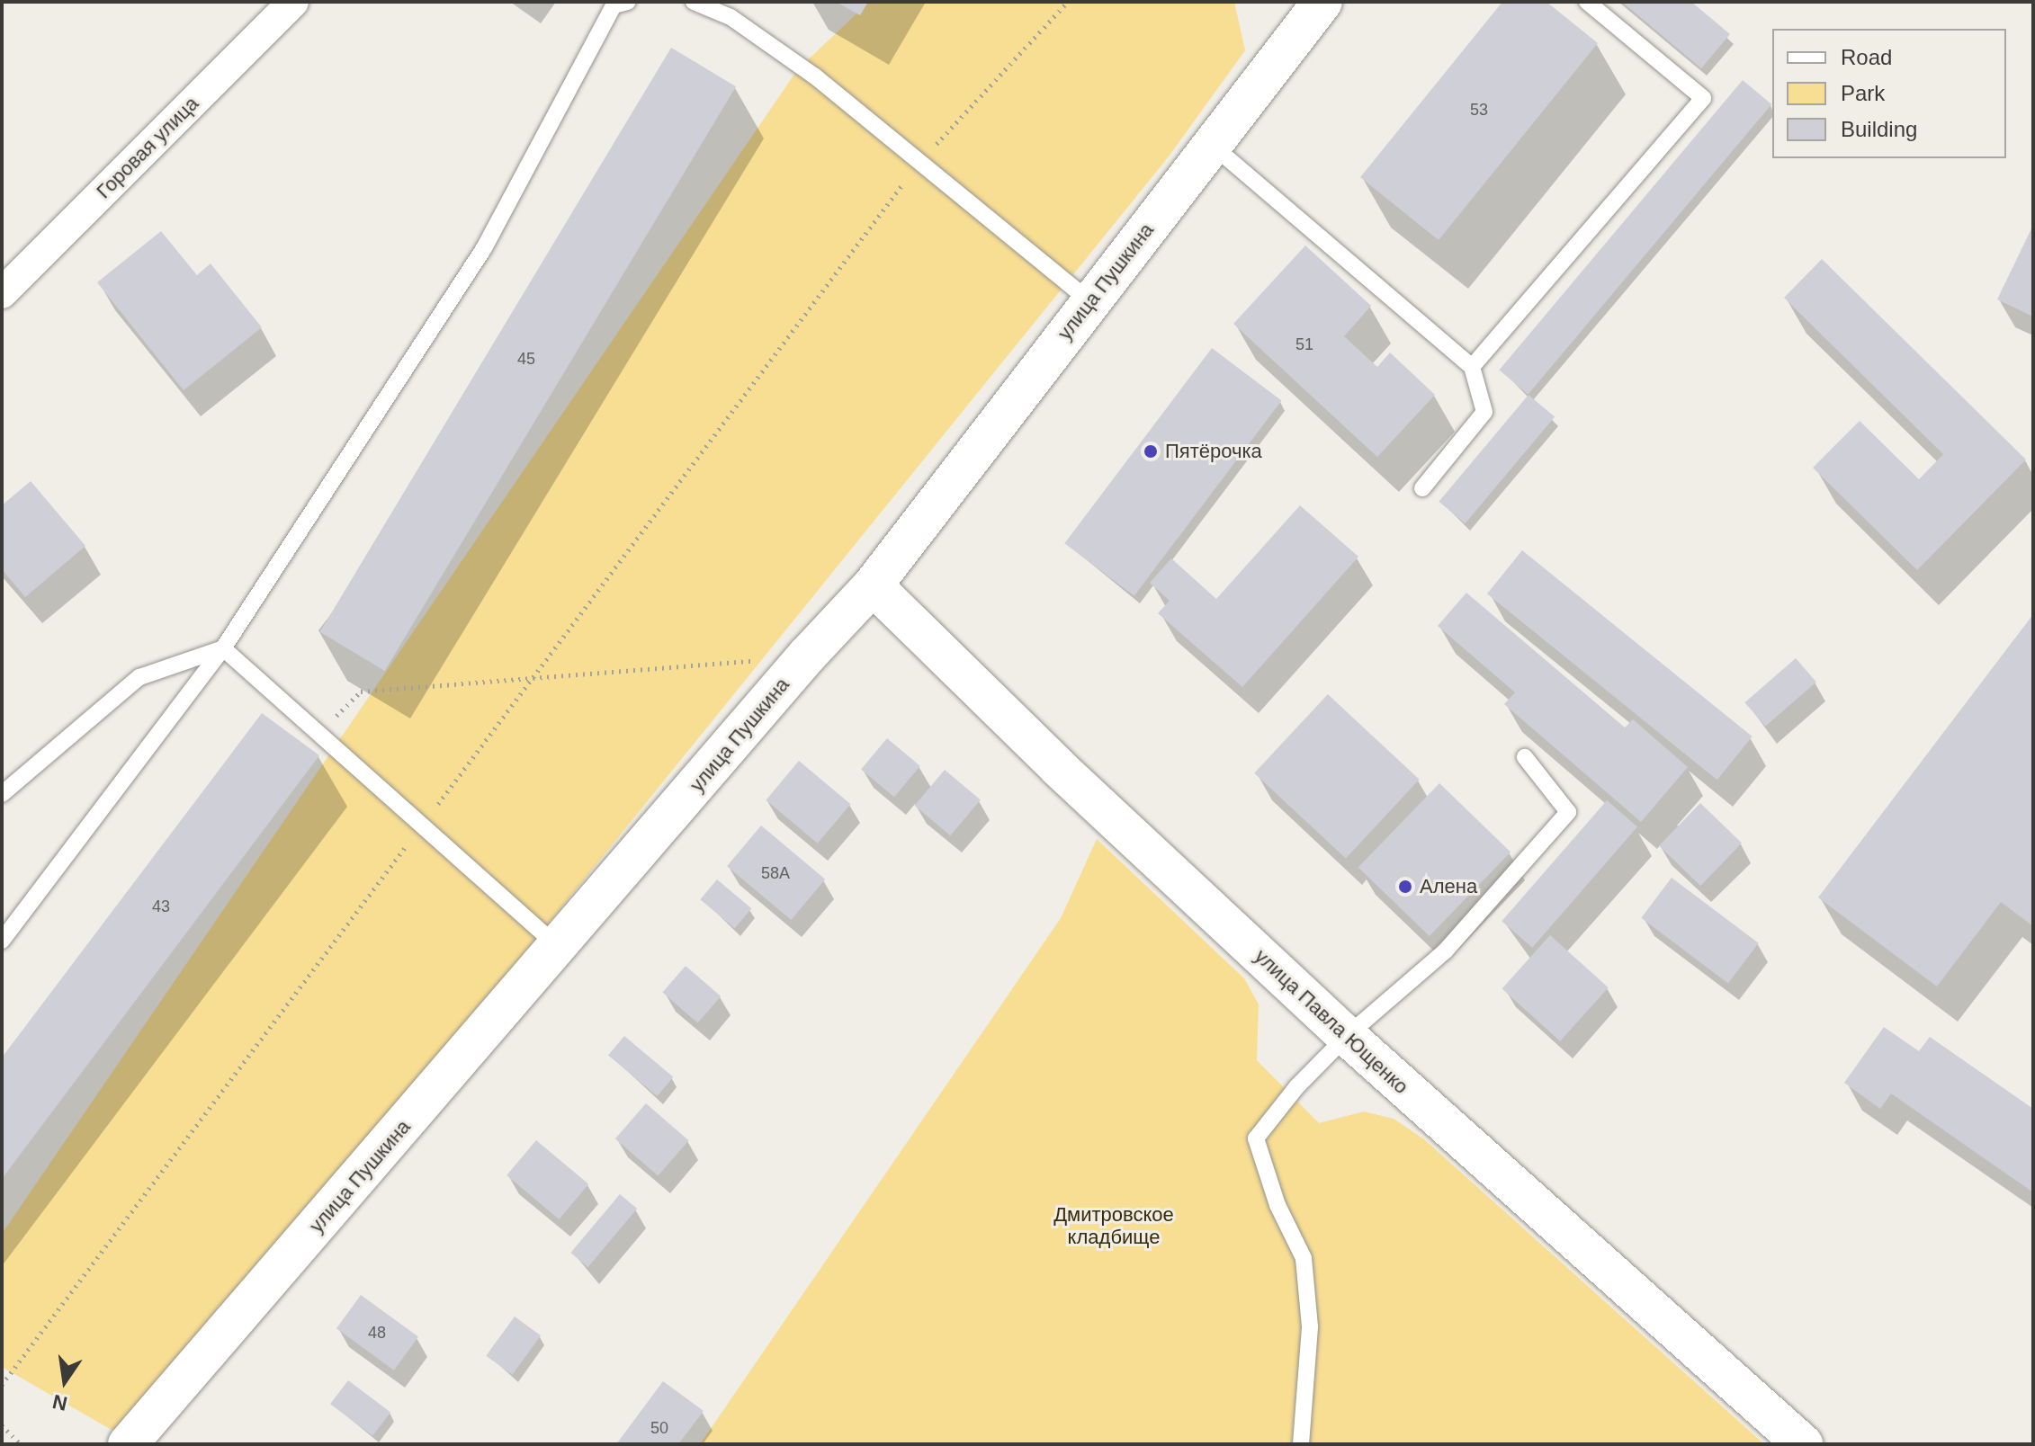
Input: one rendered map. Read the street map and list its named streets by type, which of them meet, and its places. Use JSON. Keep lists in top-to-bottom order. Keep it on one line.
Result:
{"streets":{"street":["Горовая улица","улица Пушкина","улица Павла Ющенко"]},"crossings":[["улица Пушкина","улица Павла Ющенко"]],"parks":["Дмитровское кладбище"],"places":["Пятёрочка","Алена"],"house_numbers":["53","51","45","58А","43","48","50"],"legend":["Road","Park","Building"],"north":"bottom"}
